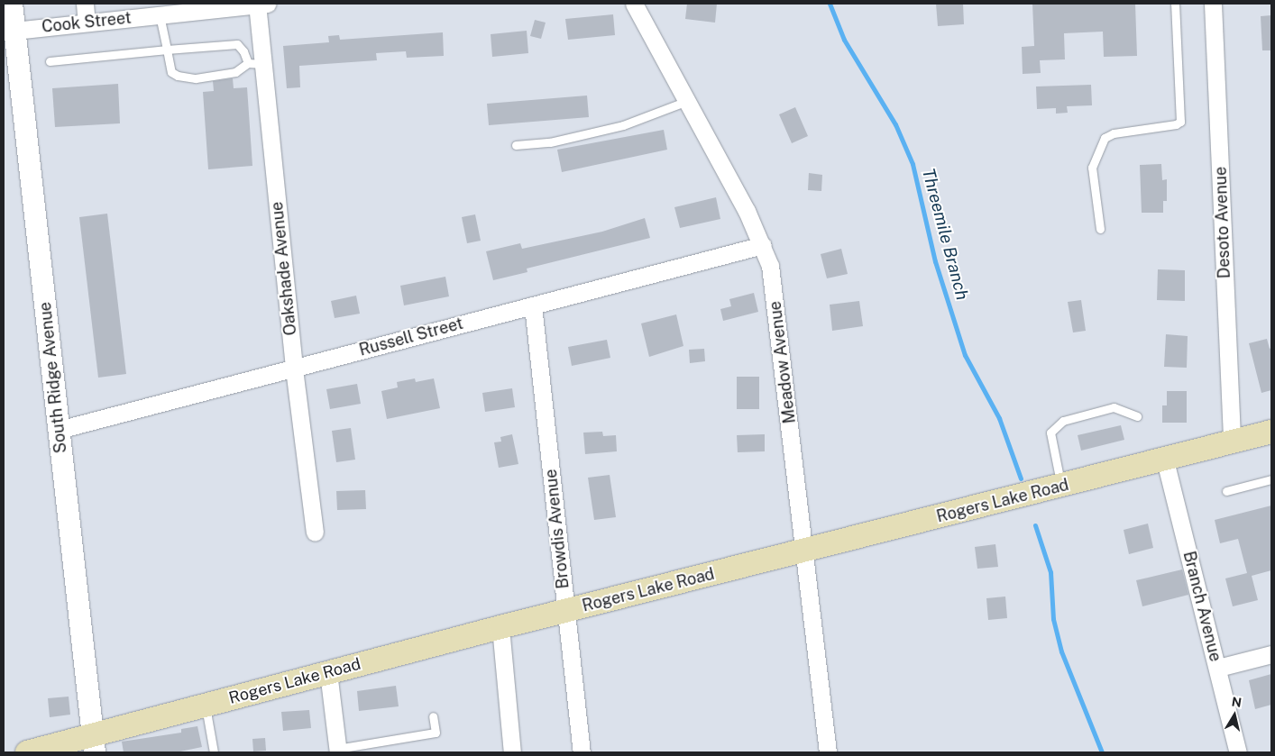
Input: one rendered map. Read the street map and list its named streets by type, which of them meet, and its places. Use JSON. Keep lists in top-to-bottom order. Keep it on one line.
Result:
{"streets":{"main road":["Rogers Lake Road"],"street":["Cook Street","Desoto Avenue","Oakshade Avenue","Russell Street","Meadow Avenue","South Ridge Avenue","Browdis Avenue","Branch Avenue"]},"crossings":[["Cook Street","Oakshade Avenue"],["Cook Street","South Ridge Avenue"],["Desoto Avenue","Rogers Lake Road"],["Oakshade Avenue","Russell Street"],["Russell Street","Meadow Avenue"],["Russell Street","South Ridge Avenue"],["Russell Street","Browdis Avenue"],["Meadow Avenue","Rogers Lake Road"],["South Ridge Avenue","Rogers Lake Road"],["Rogers Lake Road","Browdis Avenue"],["Rogers Lake Road","Branch Avenue"]],"water":["Threemile Branch"],"north":"top"}
